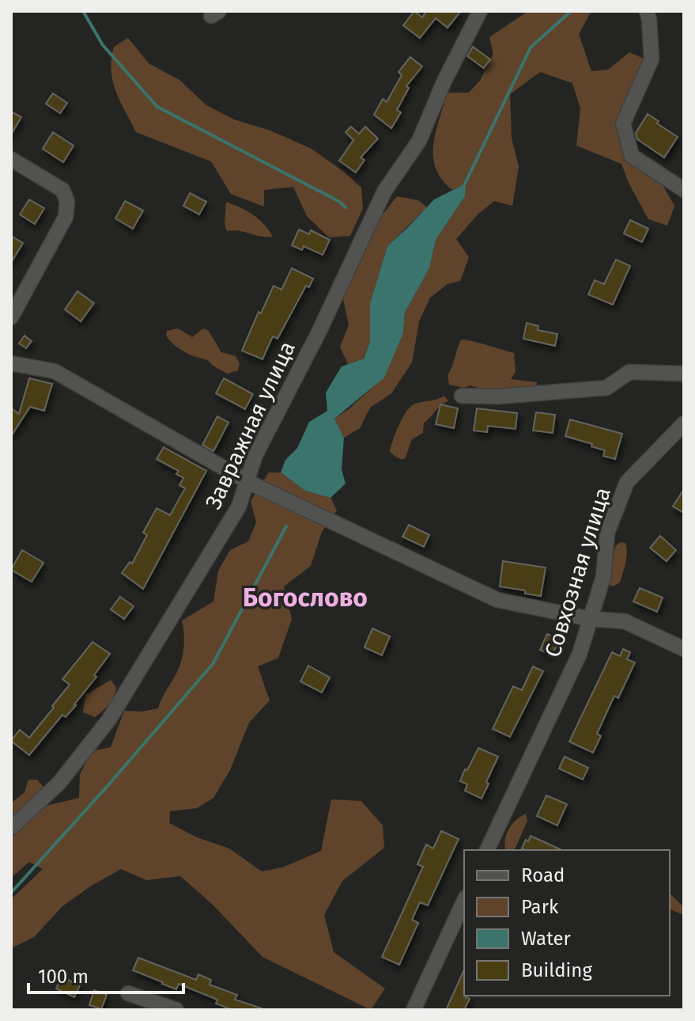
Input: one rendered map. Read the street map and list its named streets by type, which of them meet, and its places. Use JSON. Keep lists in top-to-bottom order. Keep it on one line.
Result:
{"streets":{"street":["Завражная улица","Совхозная улица"]},"districts":["Богослово"],"legend":["Road","Park","Water","Building"],"scale_bar":"100 m"}
